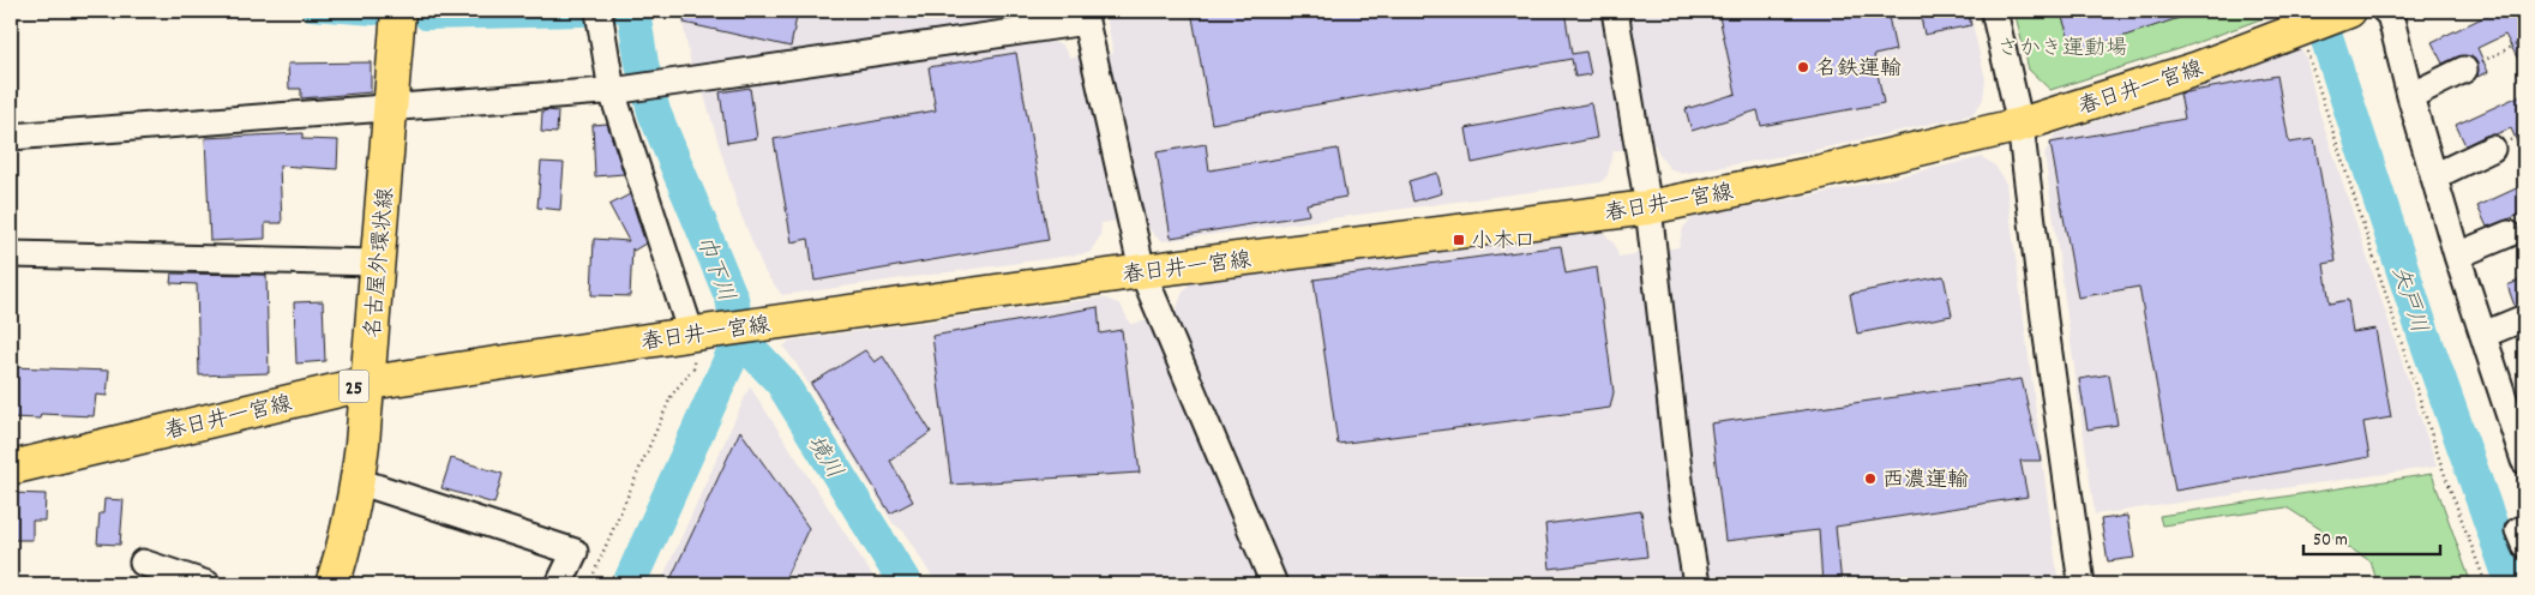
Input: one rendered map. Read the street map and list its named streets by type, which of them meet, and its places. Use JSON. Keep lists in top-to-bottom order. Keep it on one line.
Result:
{"streets":{"main road":["春日井一宮線","名古屋外環状線","25"]},"crossings":[["春日井一宮線","名古屋外環状線"]],"water":["巾下川","矢戸川","境川"],"parks":["さかき運動場"],"places":{"other":["名鉄運輸","西濃運輸"],"transit":["小木口"]},"scale_bar":"50 m"}
